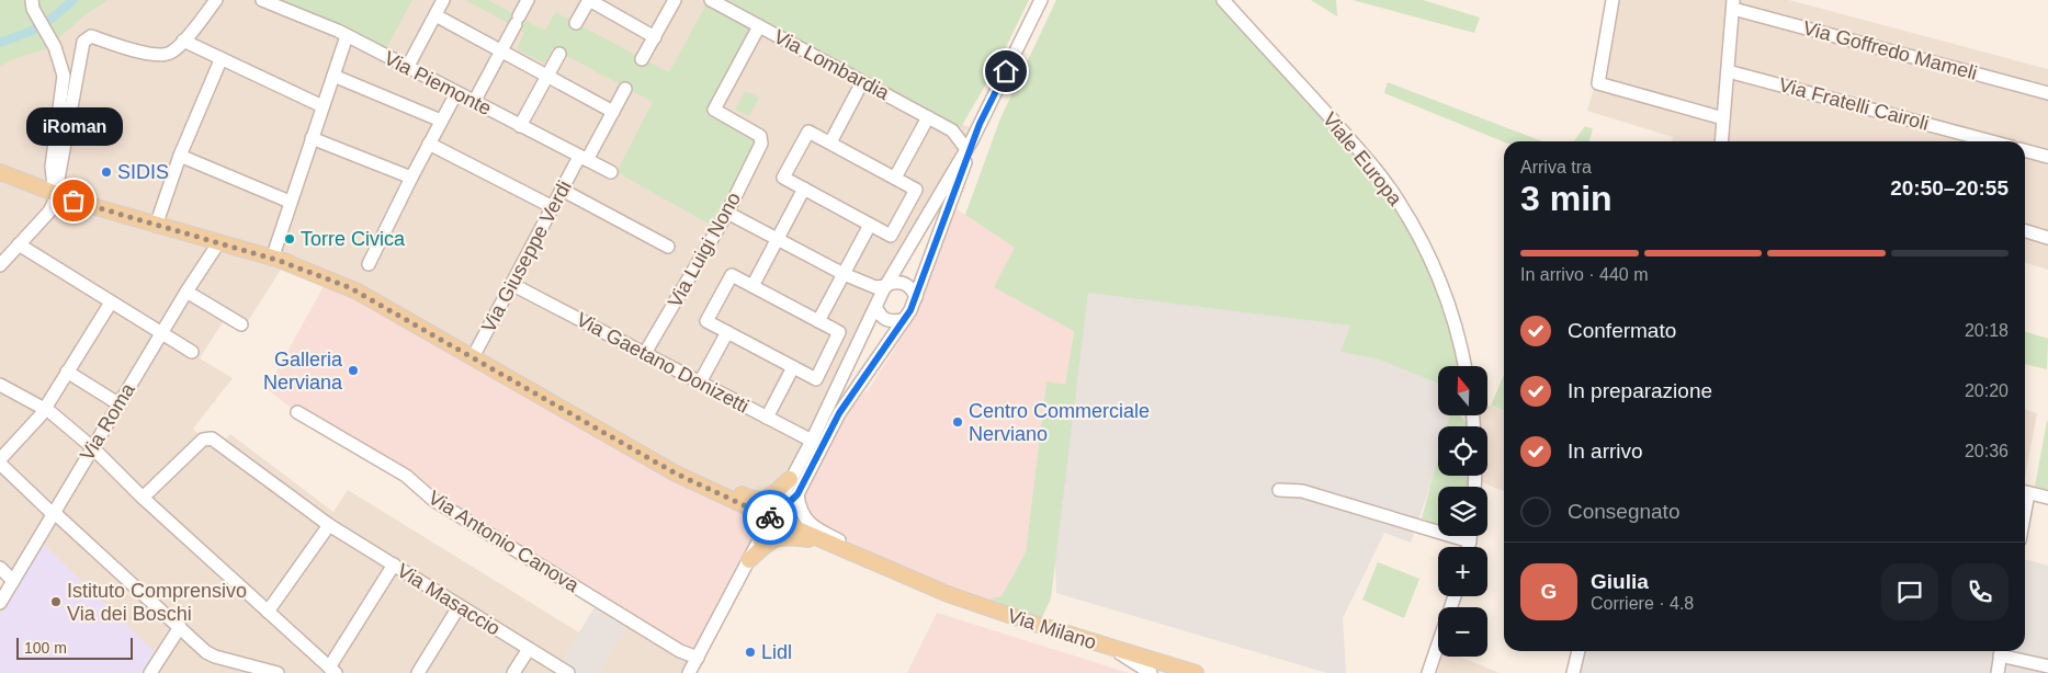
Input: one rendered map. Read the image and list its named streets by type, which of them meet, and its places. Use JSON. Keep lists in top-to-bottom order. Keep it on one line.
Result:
{"streets":{"main road":["Via Milano"],"street":["Via Goffredo Mameli","Via Lombardia","Via Piemonte","Via Fratelli Cairoli","Viale Europa","Via Luigi Nono","Via Giuseppe Verdi","Via Gaetano Donizetti","Via Roma","Via Antonio Canova","Via Masaccio"]},"crossings":[["Via Lombardia","Via Luigi Nono"],["Via Piemonte","Via Giuseppe Verdi"],["Via Luigi Nono","Via Gaetano Donizetti"],["Via Giuseppe Verdi","Via Gaetano Donizetti"],["Via Giuseppe Verdi","Via Milano"],["Via Roma","Via Milano"]],"places":["SIDIS","iRoman","Torre Civica","Galleria Nerviana","Centro Commerciale Nerviano","Istituto Comprensivo Via dei Boschi","Lidl"],"scale_bar":"100 m","north":"top","page":{"bubble":"iRoman","heading":["3 min","Arriva tra","20:50–20:55"],"panel":["Giulia","Corriere · 4.8"],"bar":"In arrivo · 440 m","list":[["Confermato","20:18"],["In preparazione","20:20"],["In arrivo","20:36"],"Consegnato"],"map_buttons":["+","−"],"round":"G","scale":"100 m"}}
